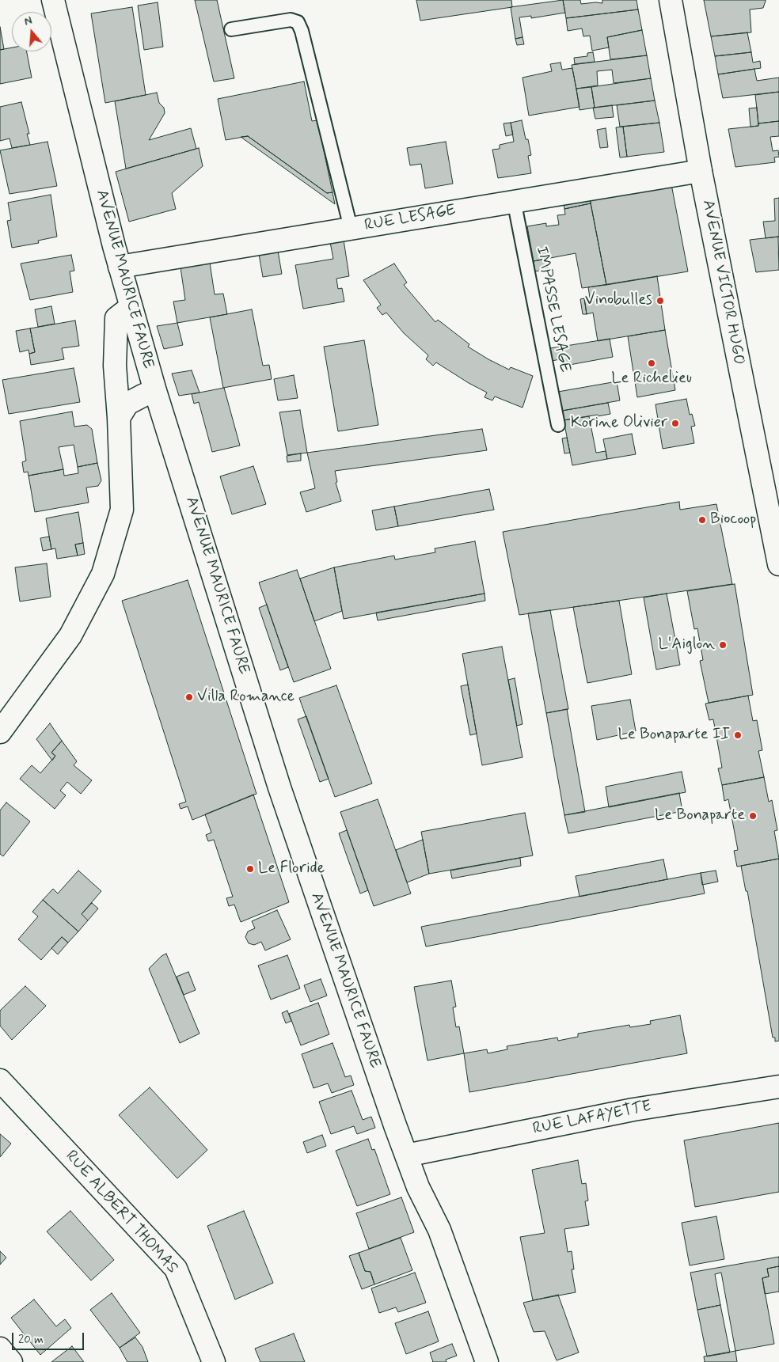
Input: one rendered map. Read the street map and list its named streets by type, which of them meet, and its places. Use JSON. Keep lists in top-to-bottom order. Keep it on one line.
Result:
{"streets":{"street":["RUE LESAGE","AVENUE MAURICE FAURE","AVENUE VICTOR HUGO","RUE LAFAYETTE","RUE ALBERT THOMAS"],"lane":["IMPASSE LESAGE"]},"crossings":[["RUE LESAGE","AVENUE MAURICE FAURE"],["RUE LESAGE","AVENUE VICTOR HUGO"],["RUE LESAGE","IMPASSE LESAGE"],["AVENUE MAURICE FAURE","RUE LAFAYETTE"]],"places":["Vinobulles","Le Richelieu","Korine Olivier","Biocoop","L'Aiglon","Villa Romance","Le Bonaparte II","Le Bonaparte","Le Floride"],"scale_bar":"20 m","north":"top"}
